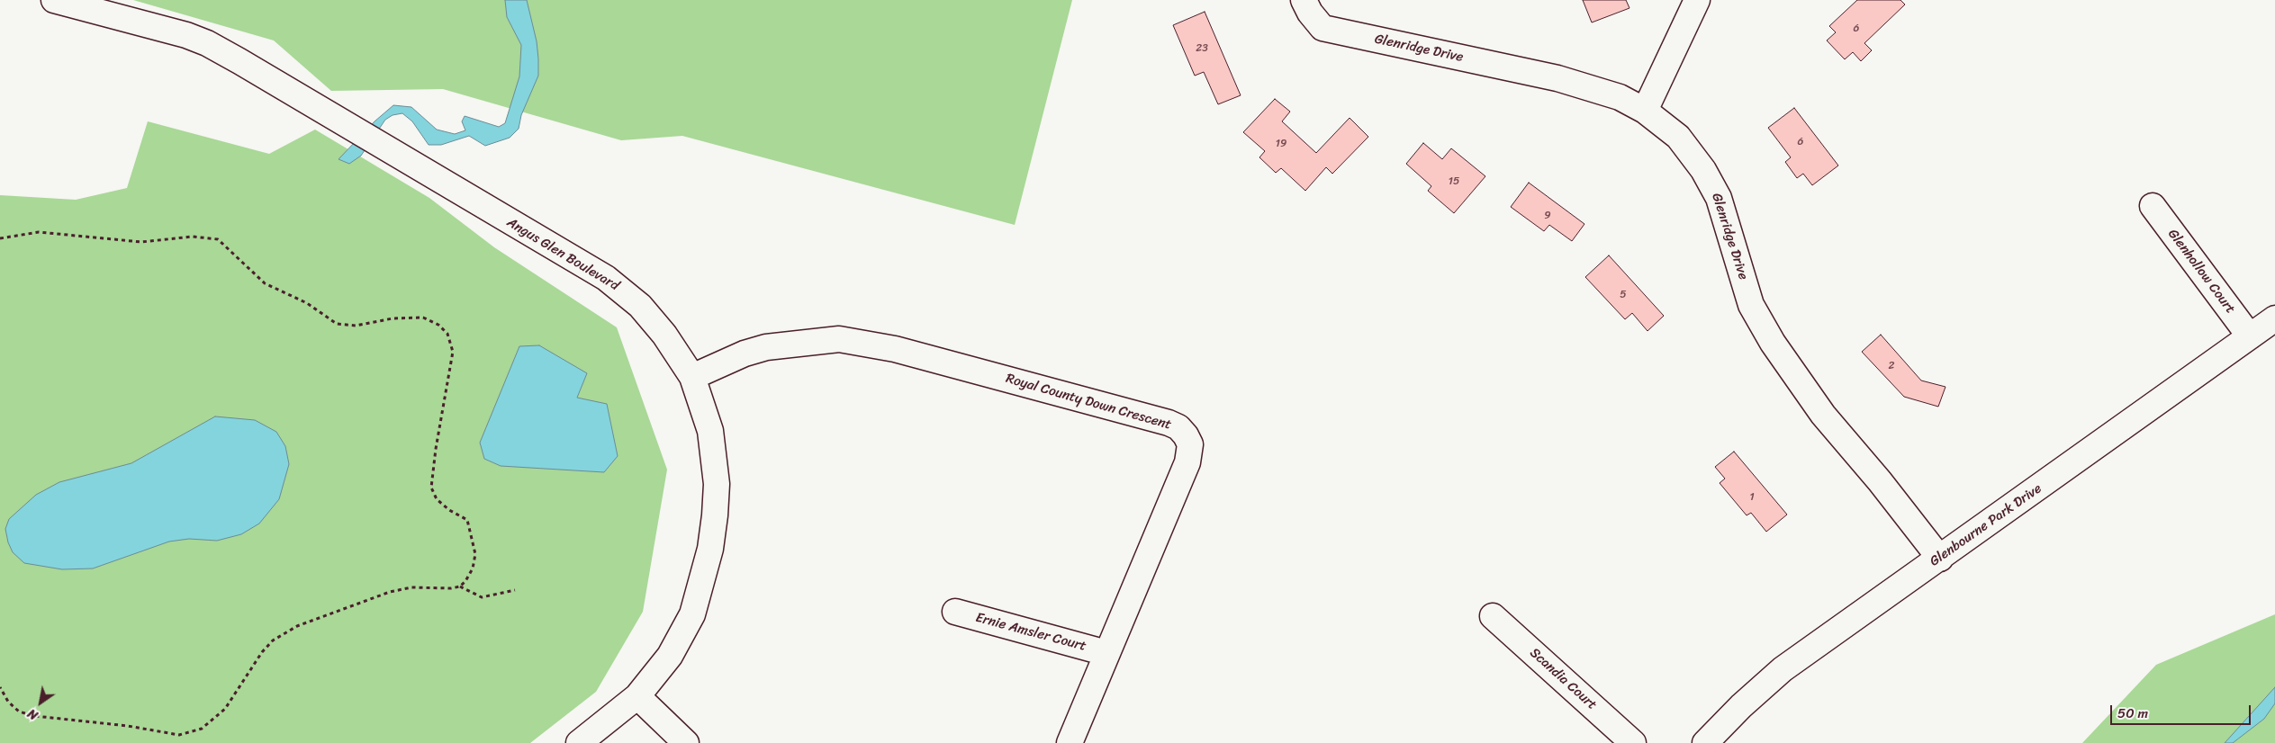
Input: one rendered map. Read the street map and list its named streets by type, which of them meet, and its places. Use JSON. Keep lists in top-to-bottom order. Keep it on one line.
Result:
{"streets":{"street":["Glenridge Drive","Angus Glen Boulevard","Glenhollow Court","Royal County Down Crescent","Glenbourne Park Drive","Ernie Amsler Court","Scandia Court"]},"crossings":[["Glenridge Drive","Glenbourne Park Drive"],["Angus Glen Boulevard","Royal County Down Crescent"],["Glenhollow Court","Glenbourne Park Drive"],["Royal County Down Crescent","Ernie Amsler Court"]],"house_numbers":["6","23","6","19","15","9","5","2","1"],"scale_bar":"50 m","north":"bottom left"}
